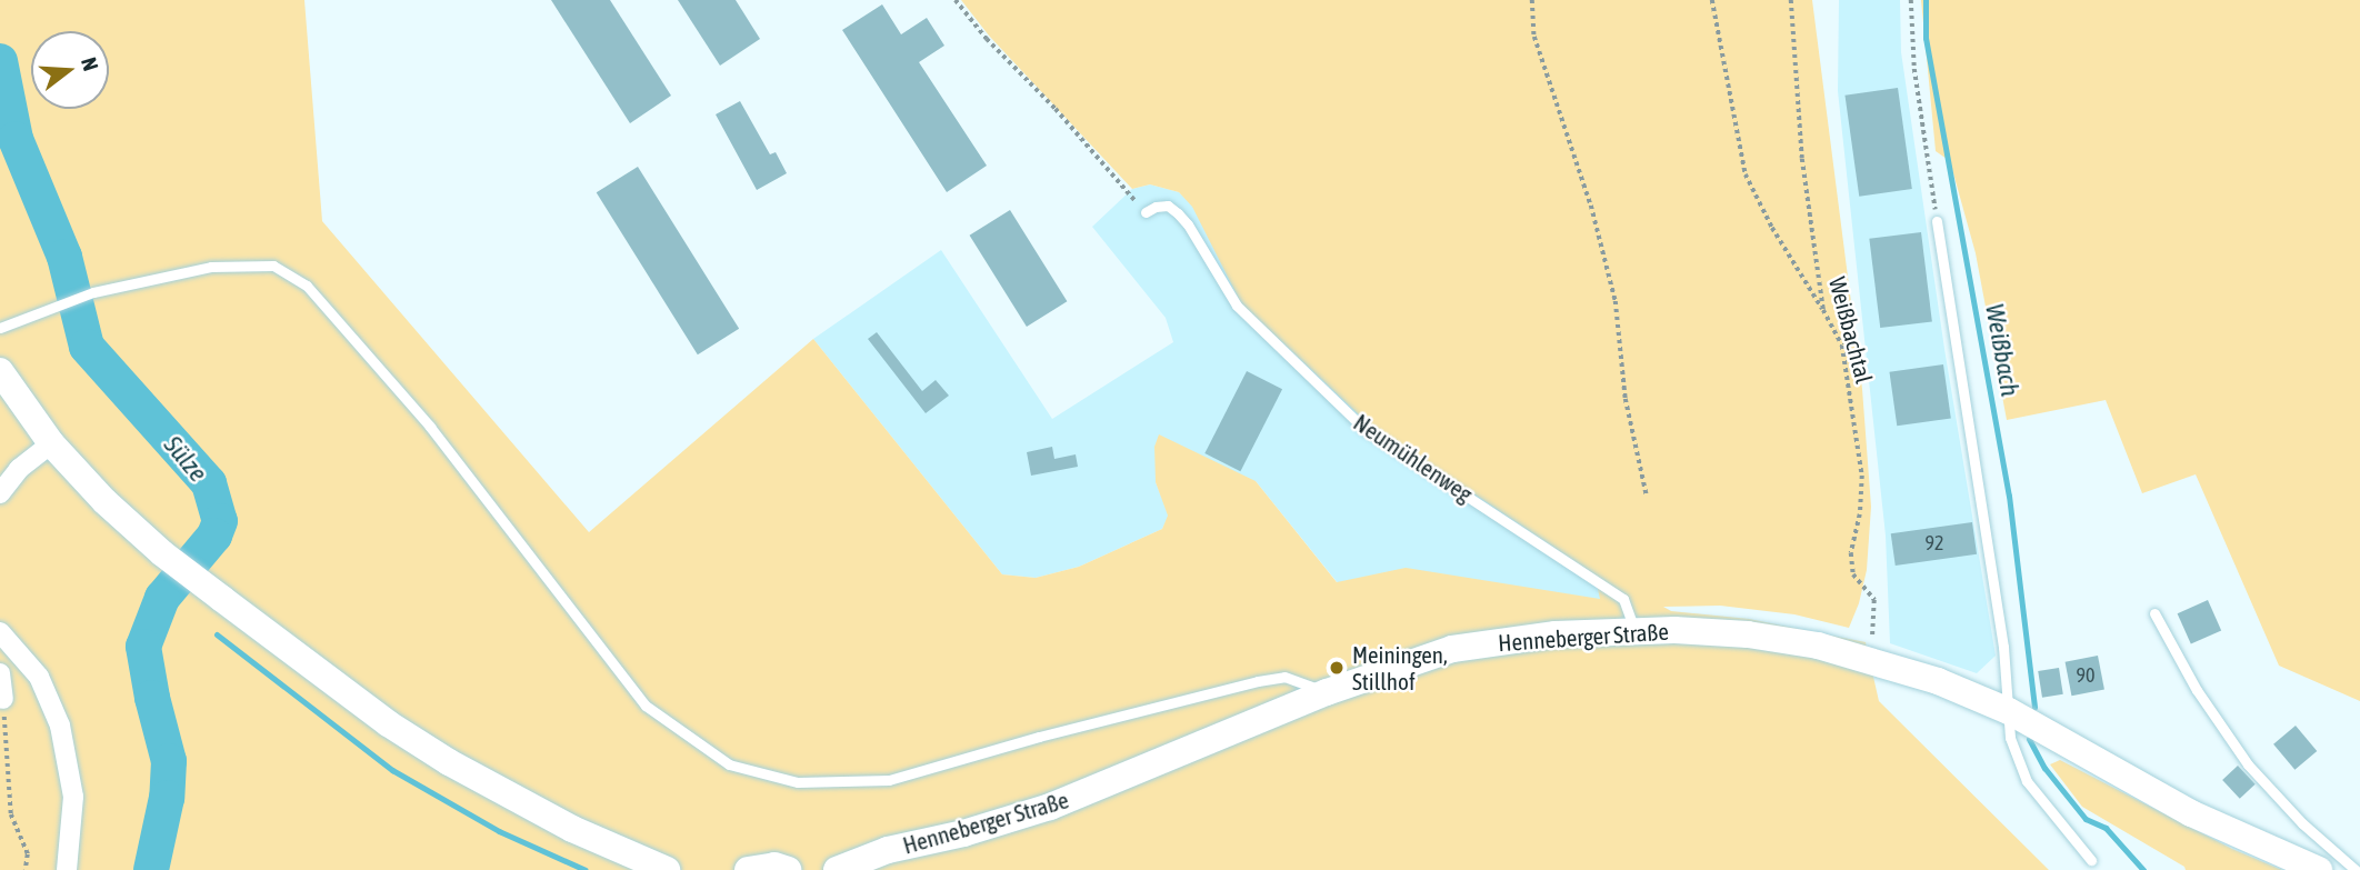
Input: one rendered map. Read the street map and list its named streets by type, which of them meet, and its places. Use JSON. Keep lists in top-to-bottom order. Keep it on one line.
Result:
{"streets":{"main road":["Henneberger Straße"],"lane":["Neumühlenweg"],"path":["Weißbachtal"]},"crossings":[["Weißbachtal","Henneberger Straße"],["Neumühlenweg","Henneberger Straße"]],"water":["Weißbach","Sülze"],"places":["Meiningen, Stillhof"],"house_numbers":["92","90"],"north":"right"}
